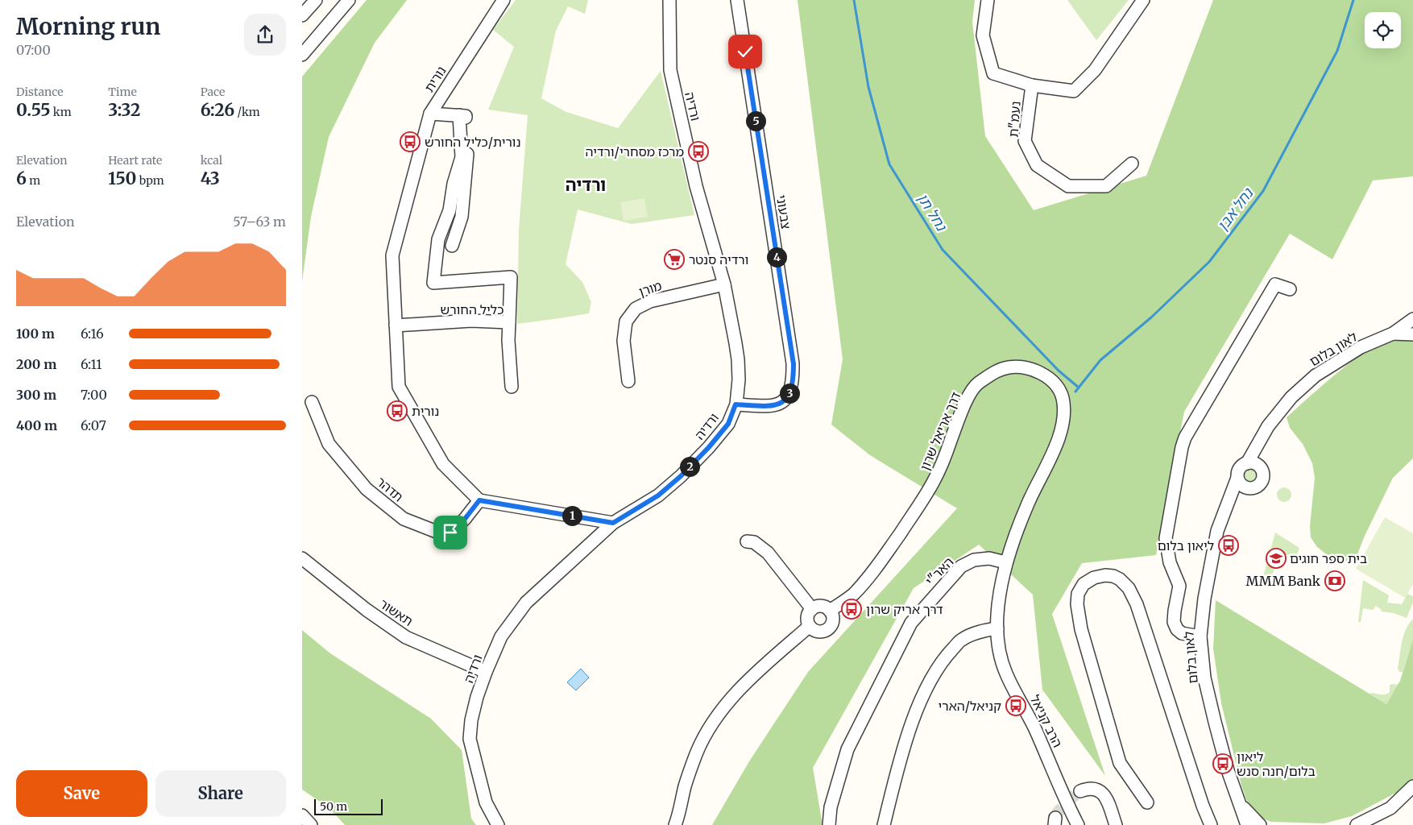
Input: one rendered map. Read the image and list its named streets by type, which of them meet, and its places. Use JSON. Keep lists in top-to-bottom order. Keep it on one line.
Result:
{"streets":{"street":["נורית","ורדיה","נעמ\"ת","צבעוני","מורן","כליל החורש","לאון בלום","דרך אריאל שרון","תדהר","האר\"י","תאשור","הרב קניאל"]},"crossings":[["נורית","כליל החורש"],["נורית","תדהר"],["ורדיה","צבעוני"],["ורדיה","מורן"],["ורדיה","תאשור"],["דרך אריאל שרון","האר\"י"]],"districts":["ורדיה"],"water":["נחל אבן","נחל תן"],"places":{"bus stop":["נורית/כליל החורש","מרכז מסחרי/ורדיה","נורית","ליאון בלום","דרך אריק שרון","קניאל/הארי","ליאון בלום/חנה סנש"],"supermarket":["ורדיה סנטר"],"school or university":["בית ספר חוגים"],"bank":["MMM Bank"]},"scale_bar":"50 m","page":{"heading":["Morning run","07:00"],"stats":[["Distance","0.55 km"],["Time","3:32"],["Pace","6:26 /km"],["Elevation","6 m"],["Heart rate","150 bpm"],["kcal","43"]],"pins":["5","4","3","2","1"],"chart":["Elevation","57–63 m"],"list":[{"name":"100 m","note":"6:16"},{"name":"200 m","note":"6:11"},{"name":"300 m","note":"7:00"},{"name":"400 m","note":"6:07"}],"buttons":["Save","Share"],"scale":"50 m"}}
